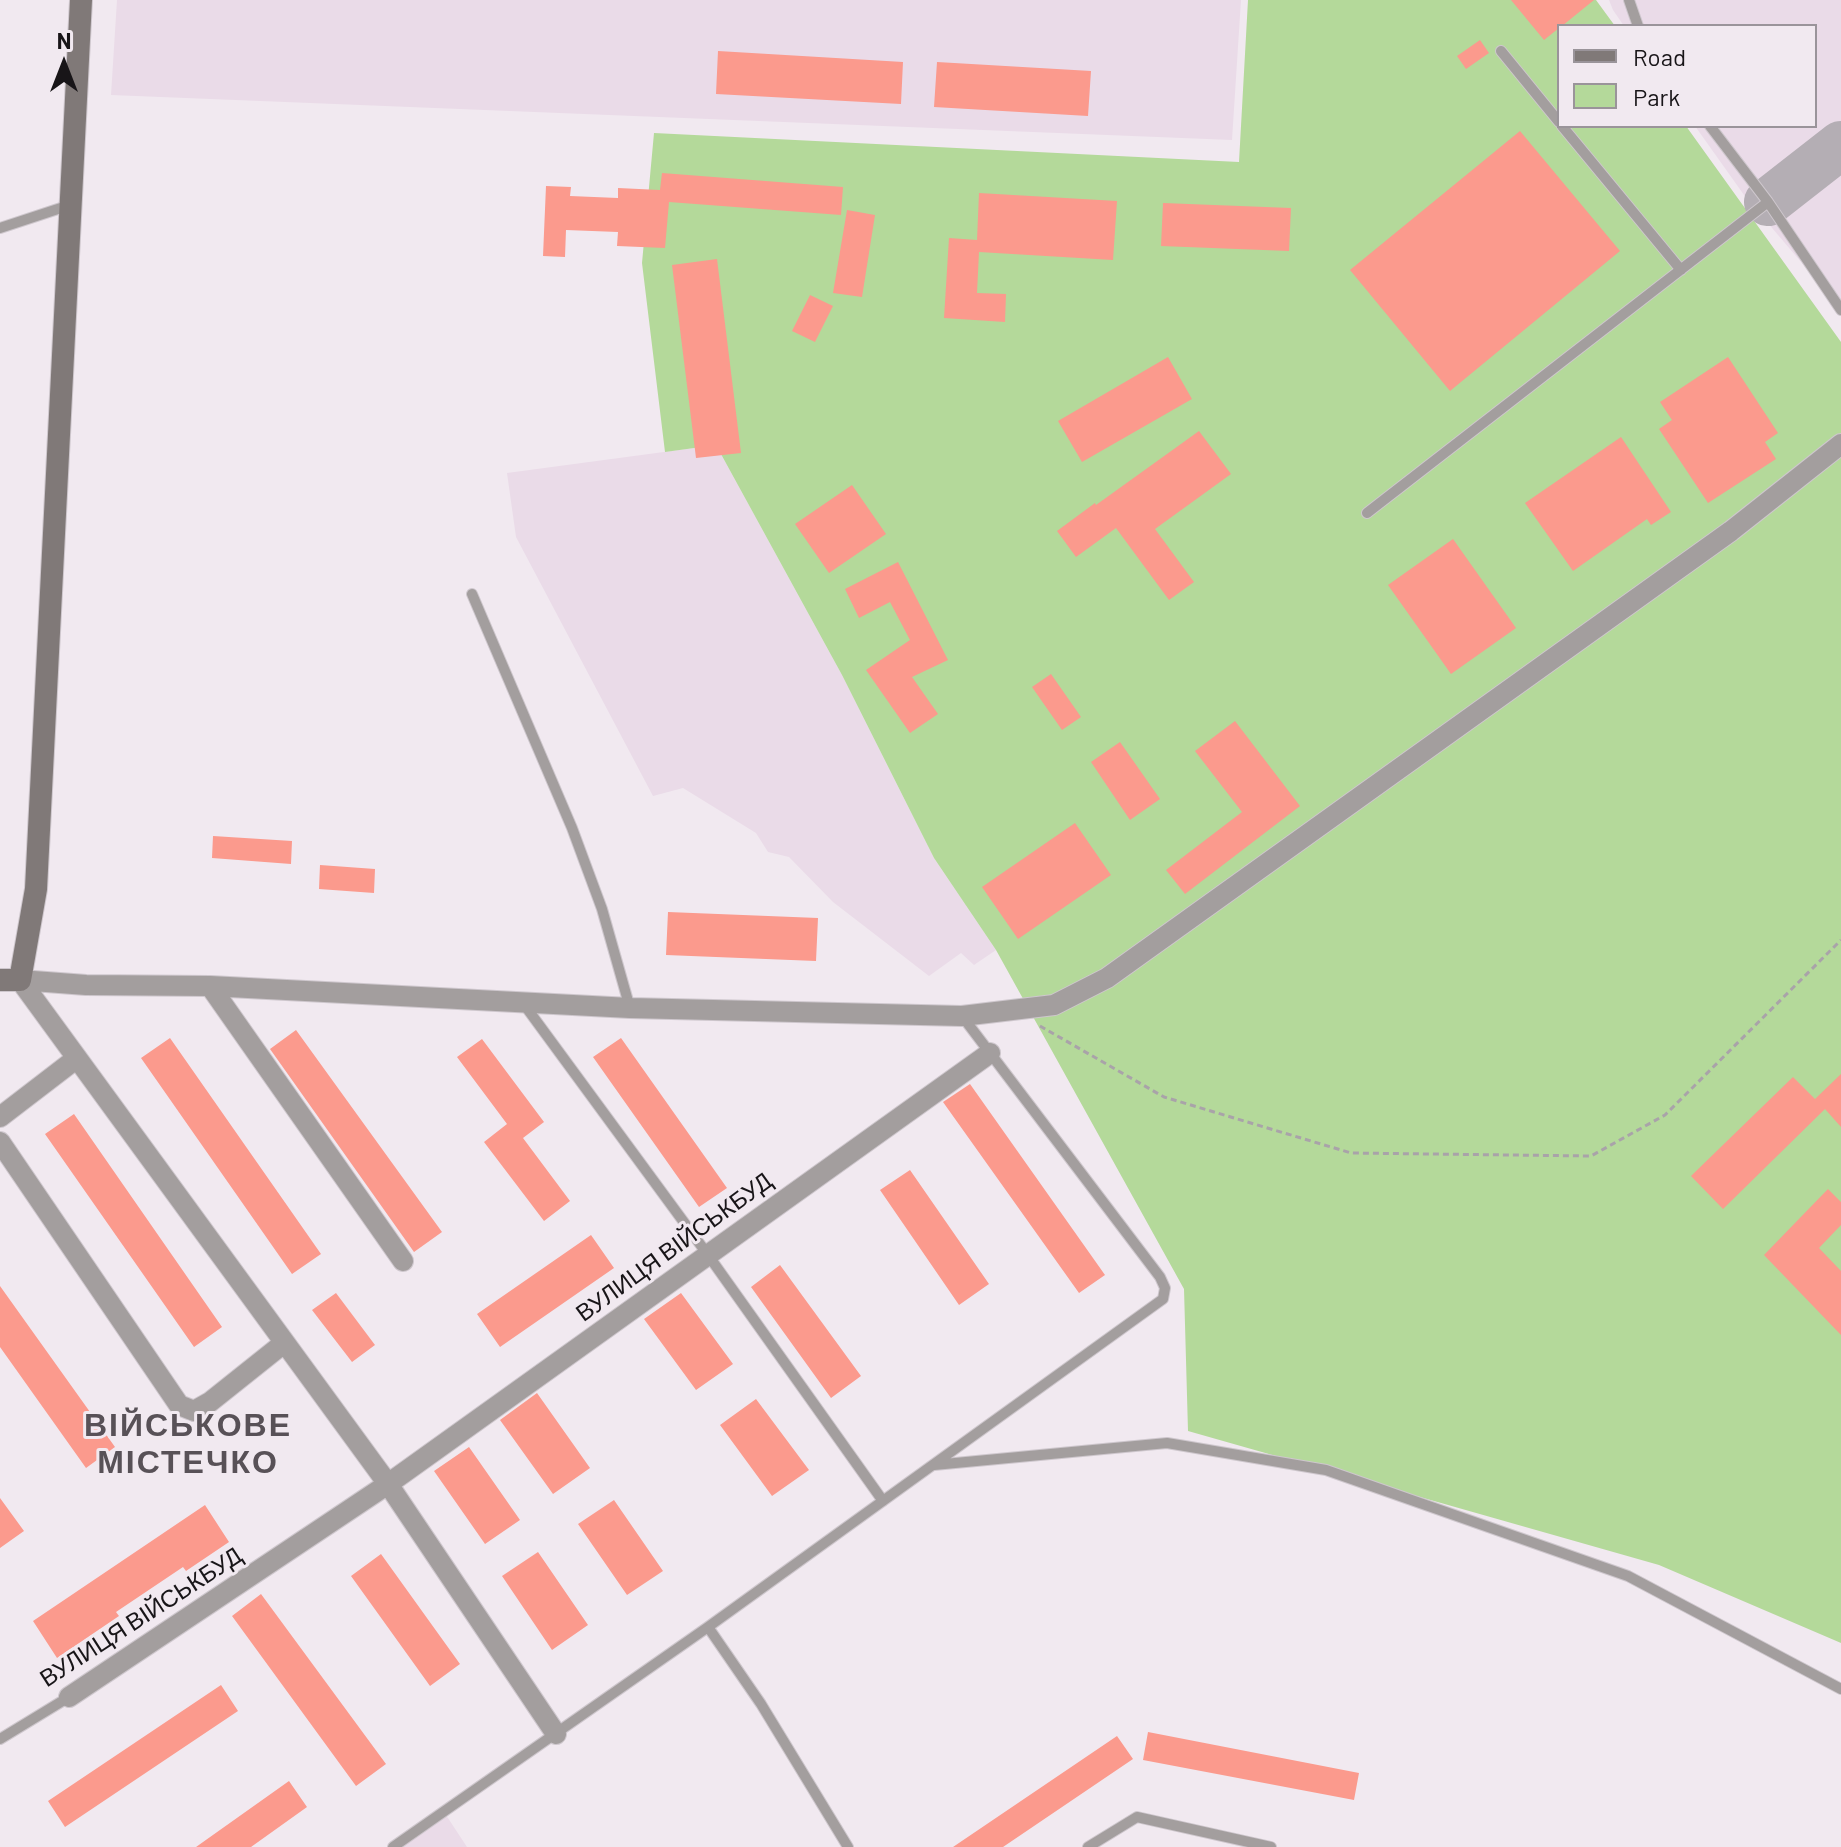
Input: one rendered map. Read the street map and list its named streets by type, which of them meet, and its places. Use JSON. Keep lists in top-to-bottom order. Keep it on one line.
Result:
{"streets":{"street":["ВУЛИЦЯ ВІЙСЬКБУД"]},"districts":["ВІЙСЬКОВЕ МІСТЕЧКО"],"legend":["Road","Park"],"north":"top"}
